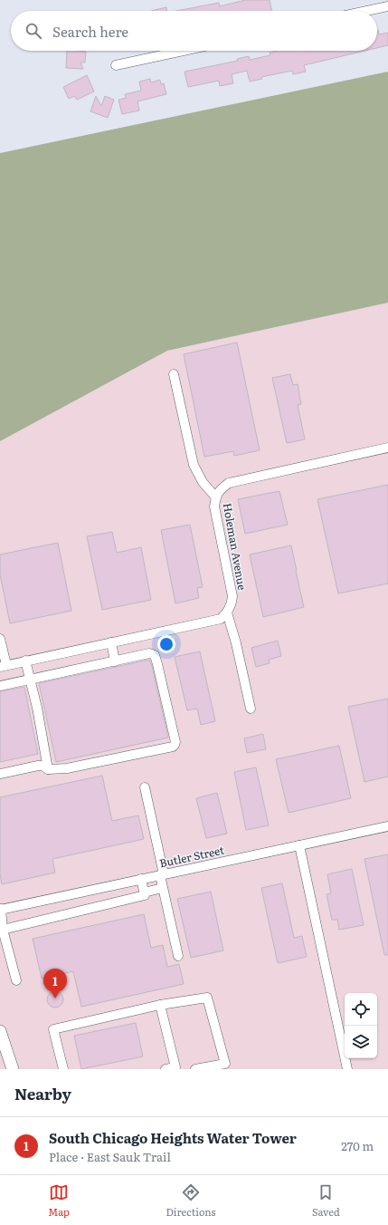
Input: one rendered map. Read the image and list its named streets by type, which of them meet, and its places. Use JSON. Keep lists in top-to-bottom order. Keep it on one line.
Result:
{"streets":{"street":["Holeman Avenue","Butler Street"]},"page":{"search":"Search here","pins":"1","heading":"Nearby","list":[{"mark":"1","name":"South Chicago Heights Water Tower","note":"Place · East Sauk Trail","value":"270 m"}],"nav":["Map","Directions","Saved"]}}
